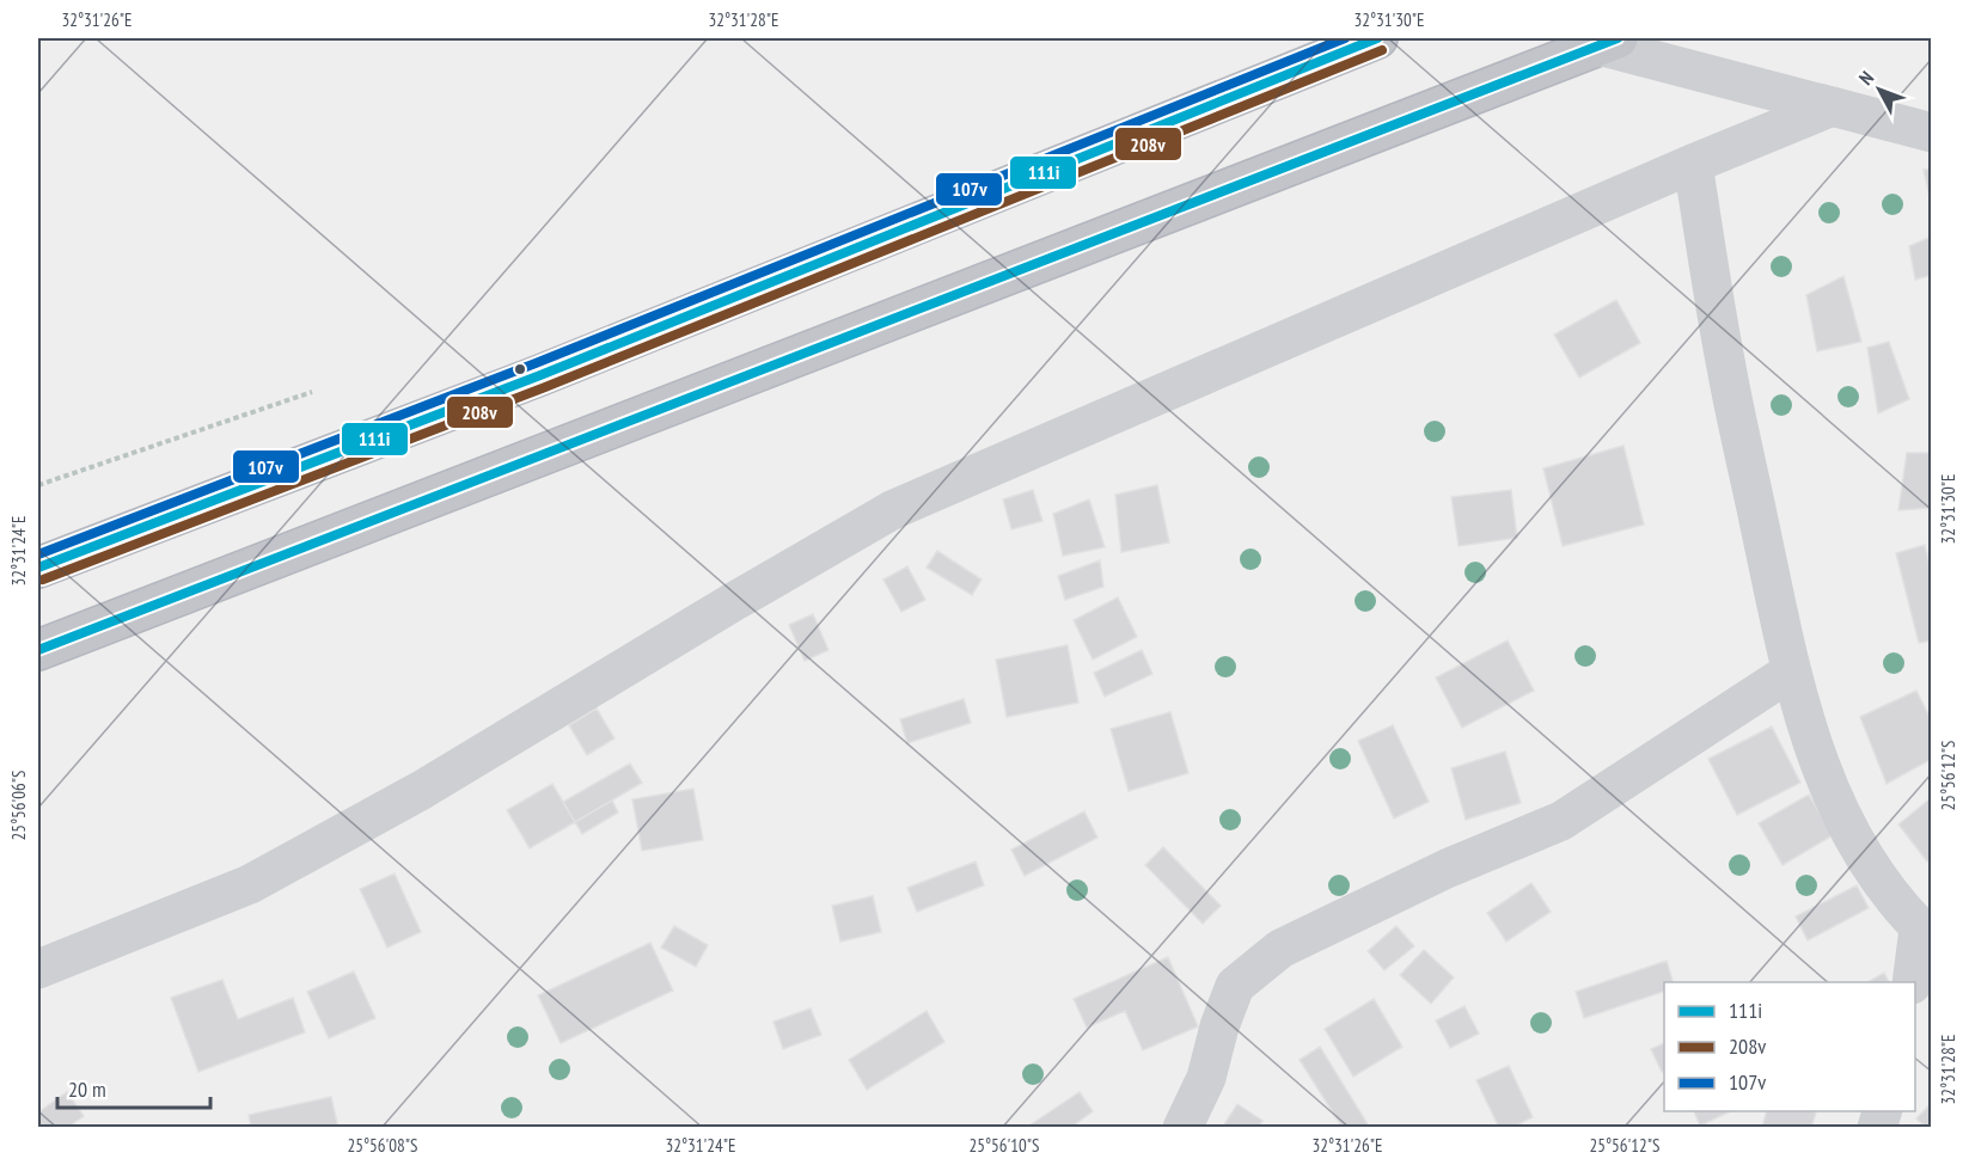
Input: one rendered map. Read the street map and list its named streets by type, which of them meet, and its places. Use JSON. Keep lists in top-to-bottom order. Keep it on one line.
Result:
{"lines":["transit line 111i","transit line 107v","transit line 208v"],"legend":["111i","208v","107v"],"scale_bar":"20 m","north":"top left","coordinates":["32°31'26\"E","32°31'28\"E","32°31'30\"E","32°31'24\"E","25°56'12\"S","25°56'06\"S","25°56'08\"S","25°56'10\"S"]}
